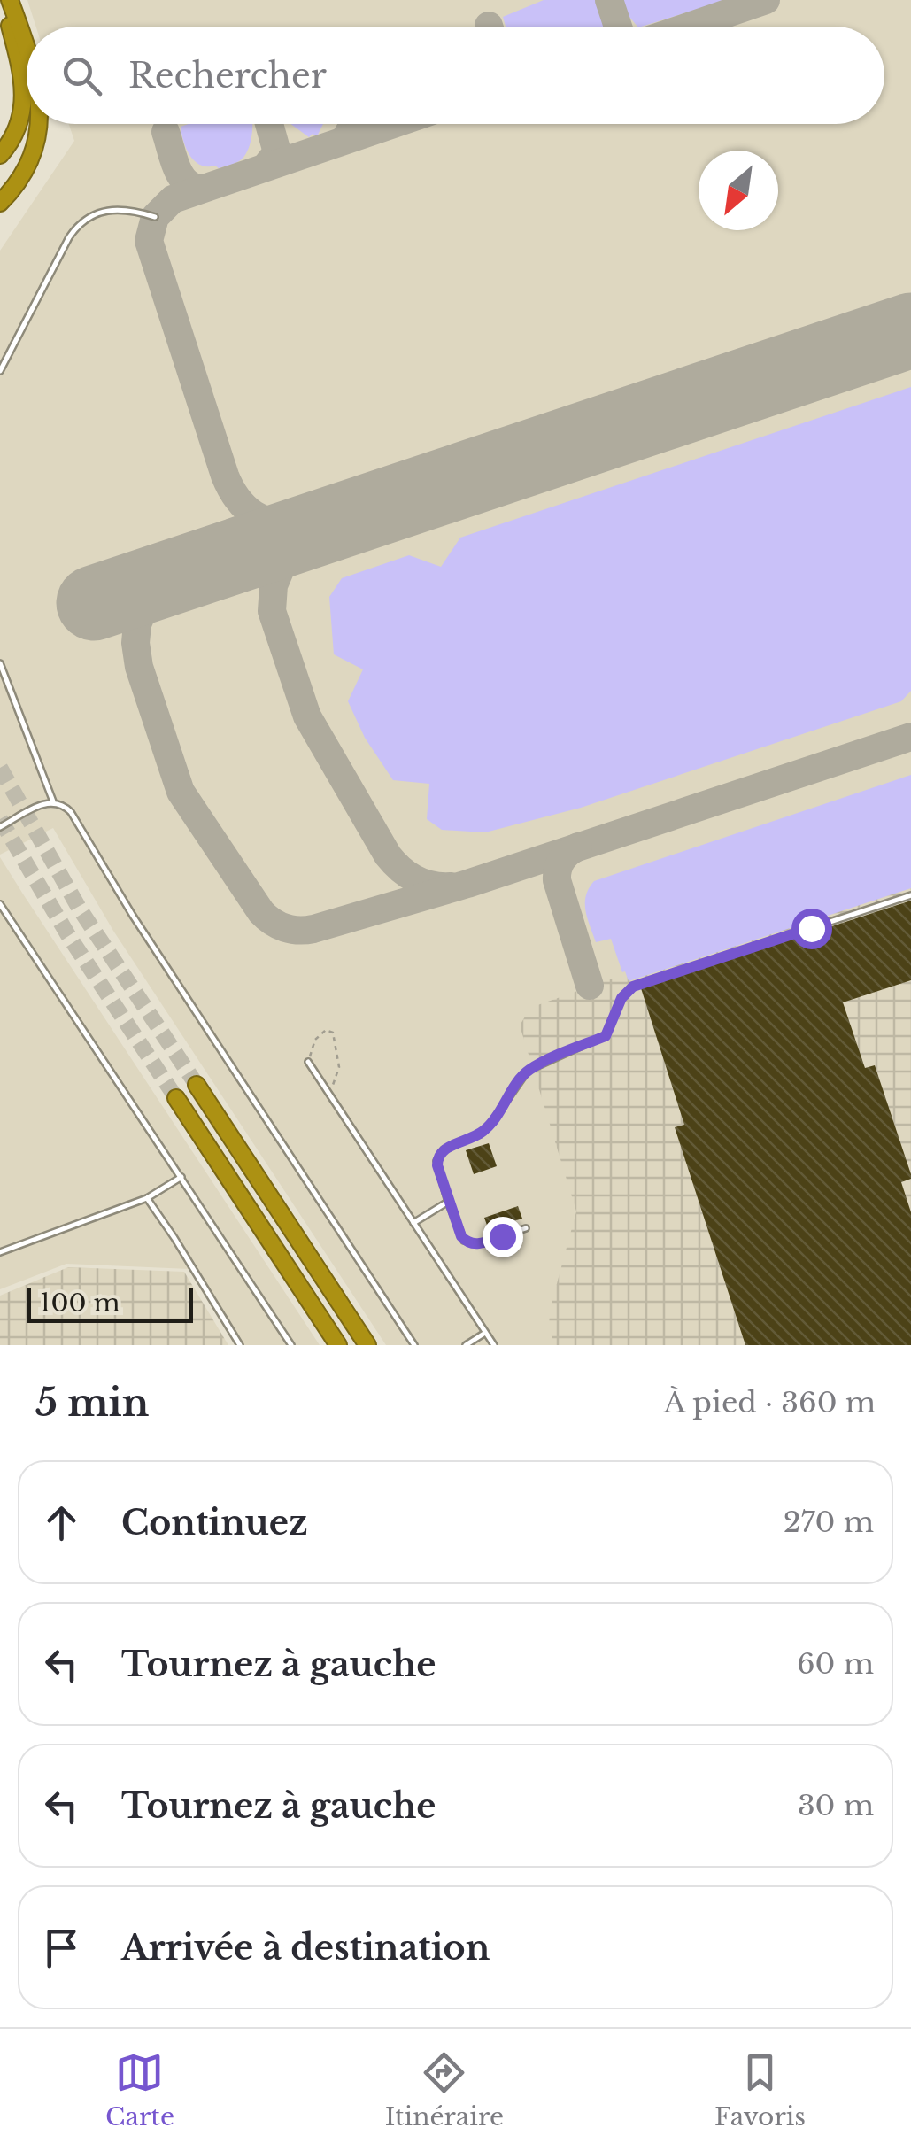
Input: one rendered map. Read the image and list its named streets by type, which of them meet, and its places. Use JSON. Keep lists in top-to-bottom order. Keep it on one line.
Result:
{"scale_bar":"100 m","north":"bottom left","page":{"search":"Rechercher","scale":"100 m","heading":["5 min","À pied · 360 m"],"list":[["Continuez","270 m"],["Tournez à gauche","60 m"],["Tournez à gauche","30 m"],"Arrivée à destination"],"nav":["Carte","Itinéraire","Favoris"]}}
